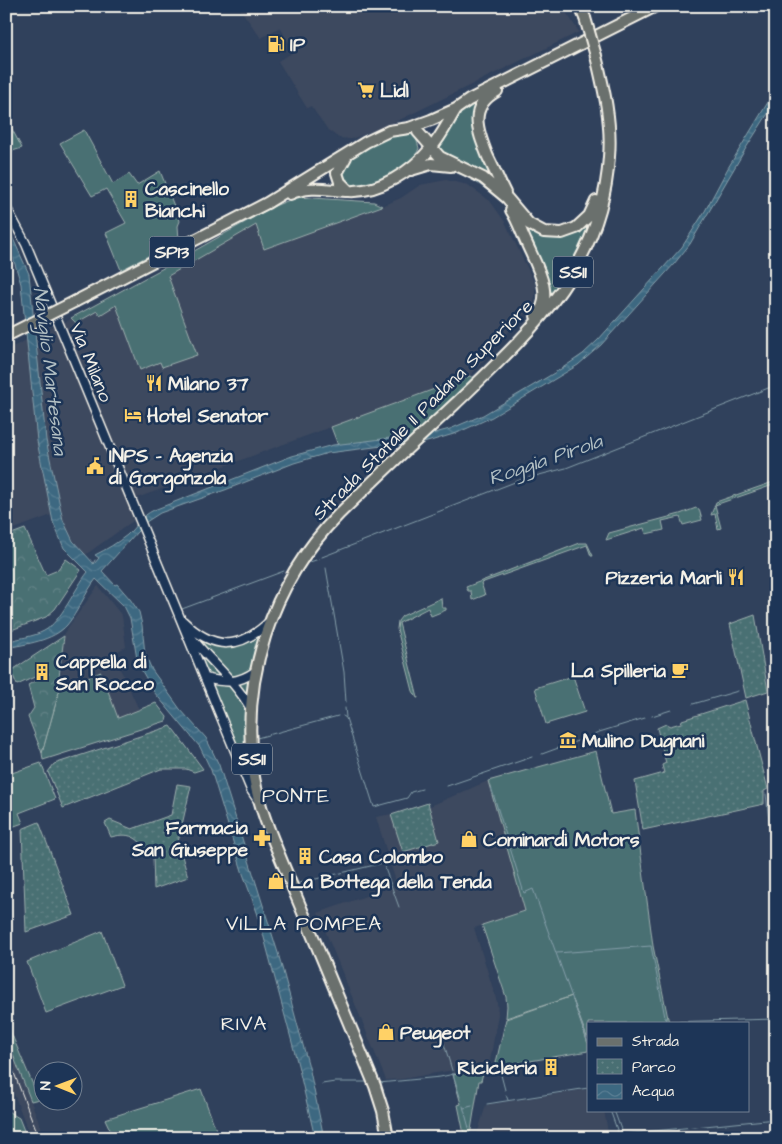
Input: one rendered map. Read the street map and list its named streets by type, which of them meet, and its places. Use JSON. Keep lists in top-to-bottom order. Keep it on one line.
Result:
{"streets":{"main road":["SP13","SS11","Strada Statale 11 Padana Superiore"],"street":["Via Milano"]},"crossings":[["SS11","Via Milano"],["SS11","Strada Statale 11 Padana Superiore"],["Via Milano","Strada Statale 11 Padana Superiore"]],"districts":["PONTE","VILLA POMPEA","RIVA"],"water":["Naviglio Martesana","Roggia Pirola"],"places":{"fuel station":["IP"],"supermarket":["Lidl"],"building":["Cascinello Bianchi","Cappella di San Rocco","Casa Colombo","Ricicleria"],"restaurant":["Milano 37","Pizzeria Marli"],"hotel":["Hotel Senator"],"public building":["INPS - Agenzia di Gorgonzola"],"cafe":["La Spilleria"],"museum":["Mulino Dugnani"],"pharmacy":["Farmacia San Giuseppe"],"shop":["Cominardi Motors","La Bottega della Tenda","Peugeot"]},"legend":["Strada","Parco","Acqua"],"north":"left"}
